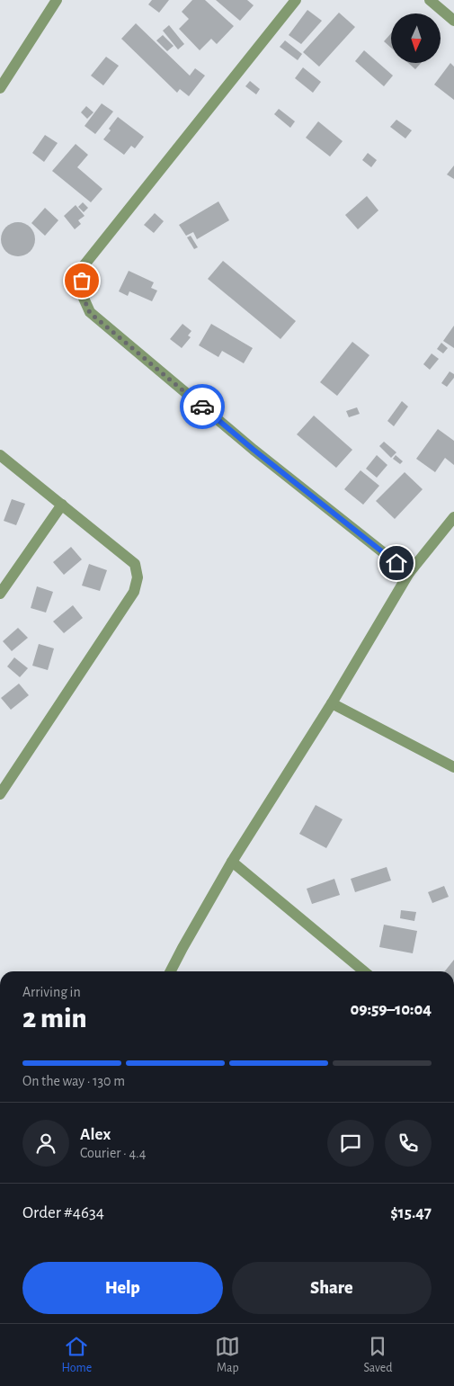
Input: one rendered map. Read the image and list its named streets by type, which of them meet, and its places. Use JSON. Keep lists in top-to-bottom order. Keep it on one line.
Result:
{"north":"bottom","page":{"heading":["2 min","Arriving in","09:59–10:04"],"panel":["Alex","Courier · 4.4","Order #4634","$15.47"],"bar":"On the way · 130 m","buttons":["Help","Share"],"tabs":["Home","Map","Saved"]}}
